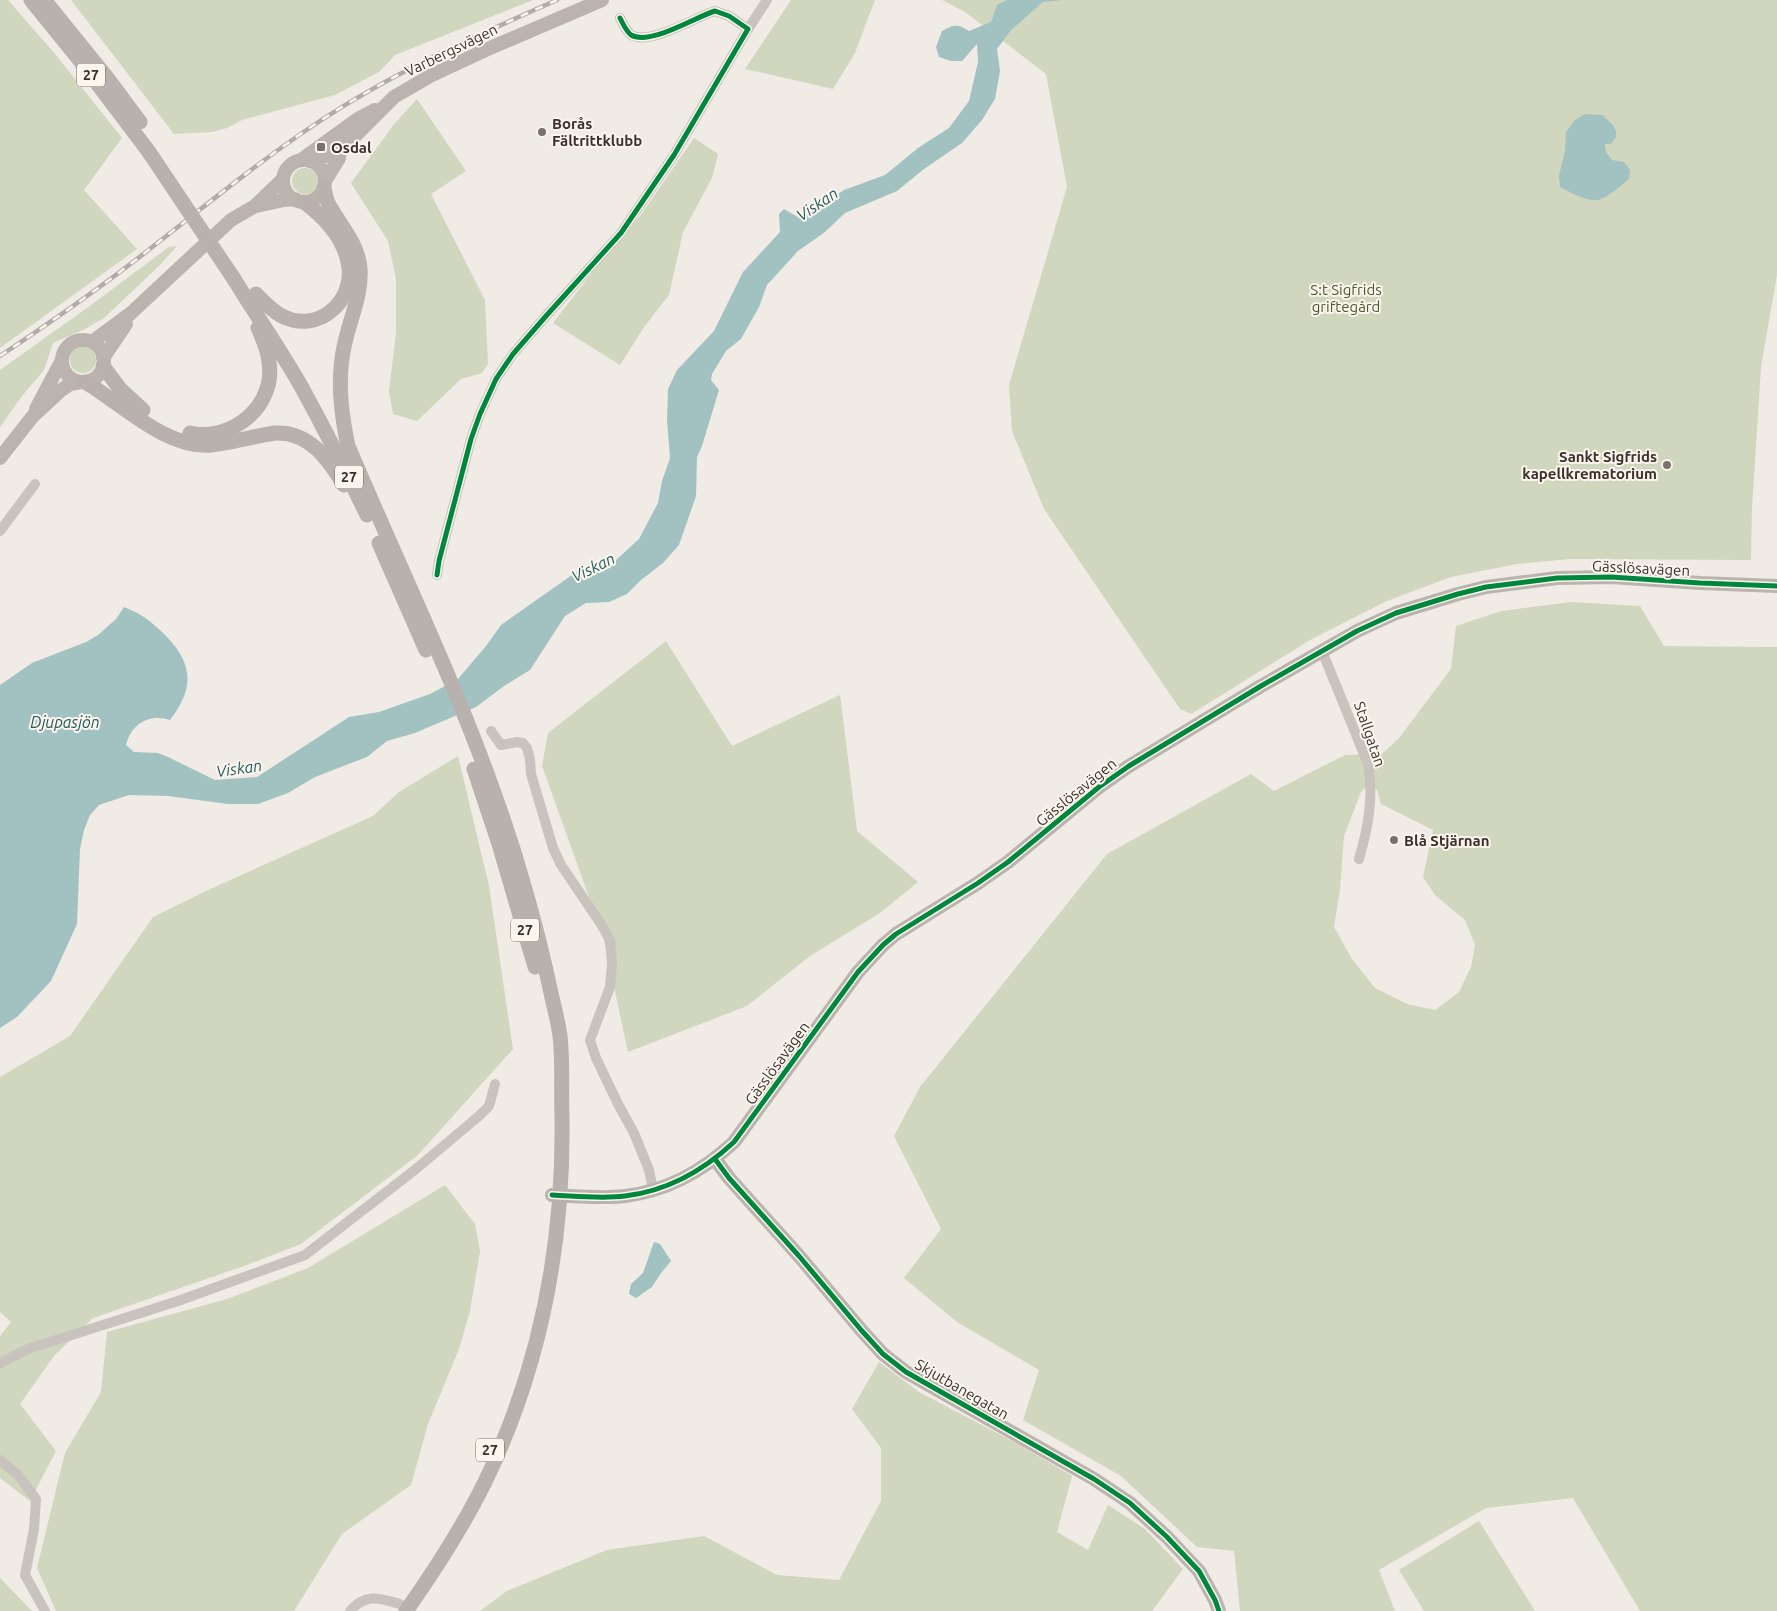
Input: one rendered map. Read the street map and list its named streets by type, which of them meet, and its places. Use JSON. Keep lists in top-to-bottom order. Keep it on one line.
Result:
{"streets":{"main road":["27"],"street":["Varbergsvägen","Gässlösavägen","Stallgatan","Skjutbanegatan"]},"crossings":[["27","Gässlösavägen"],["Gässlösavägen","Stallgatan"],["Gässlösavägen","Skjutbanegatan"]],"water":["Viskan","Djupasjön"],"parks":["S:t Sigfrids griftegård"],"places":{"other":["Borås Fältrittklubb","Sankt Sigfrids kapellkrematorium","Blå Stjärnan"],"transit":["Osdal"]}}
